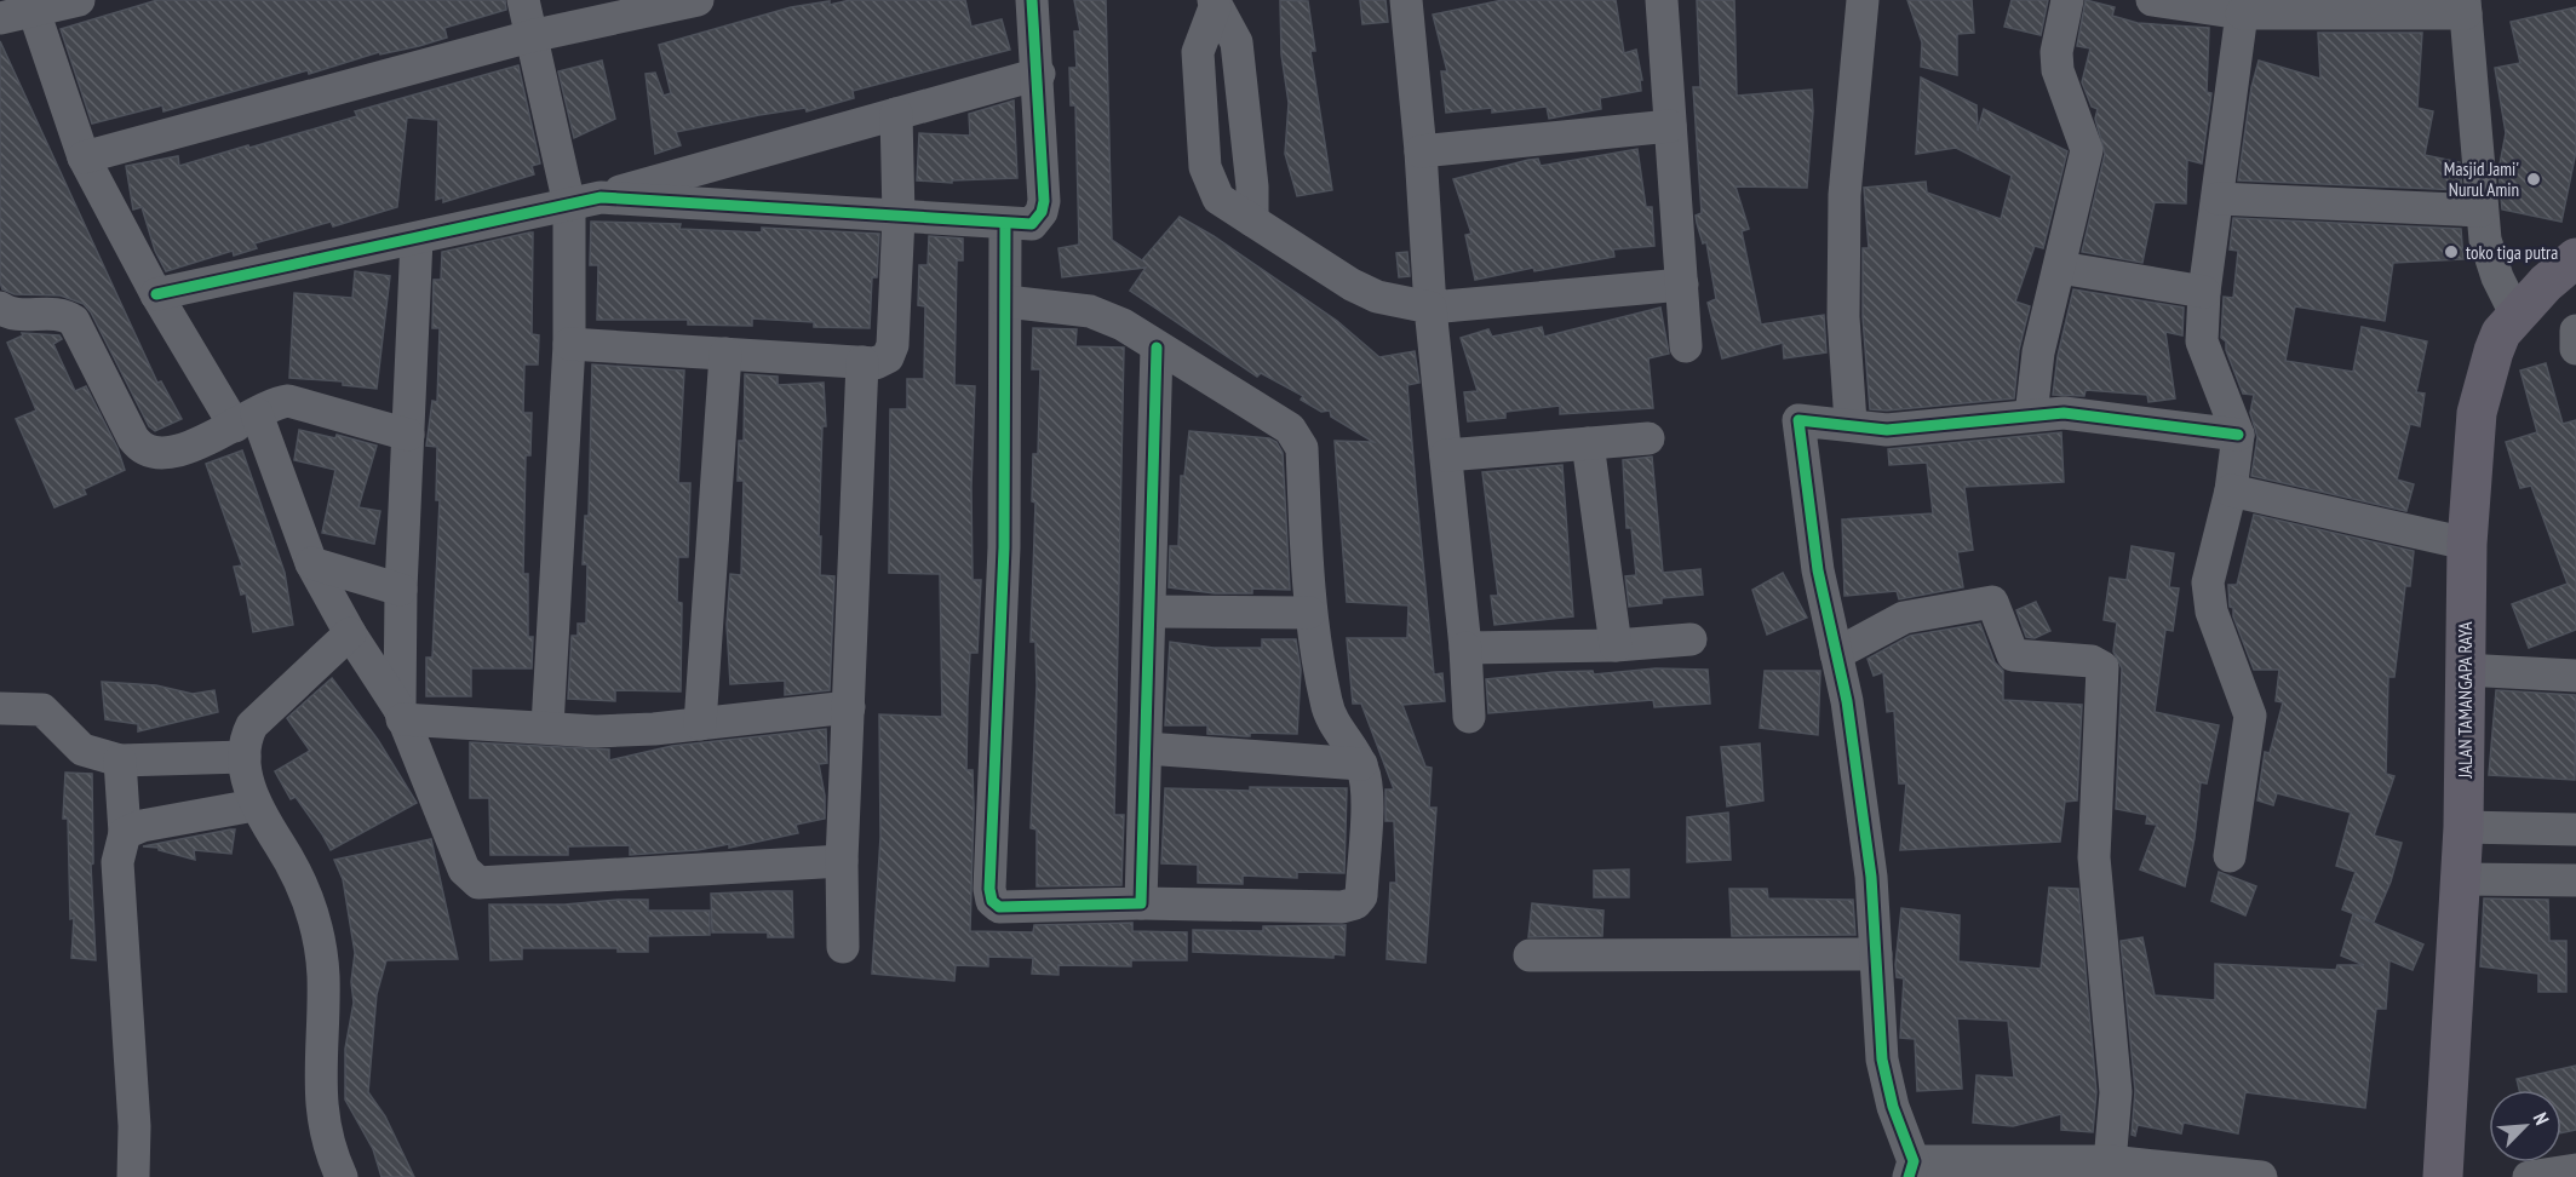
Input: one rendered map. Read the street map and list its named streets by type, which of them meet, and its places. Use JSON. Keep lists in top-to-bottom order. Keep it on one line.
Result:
{"streets":{"main road":["JALAN TAMANGAPA RAYA"]},"places":["Masjid Jami' Nurul Amin","toko tiga putra"],"north":"top right"}
